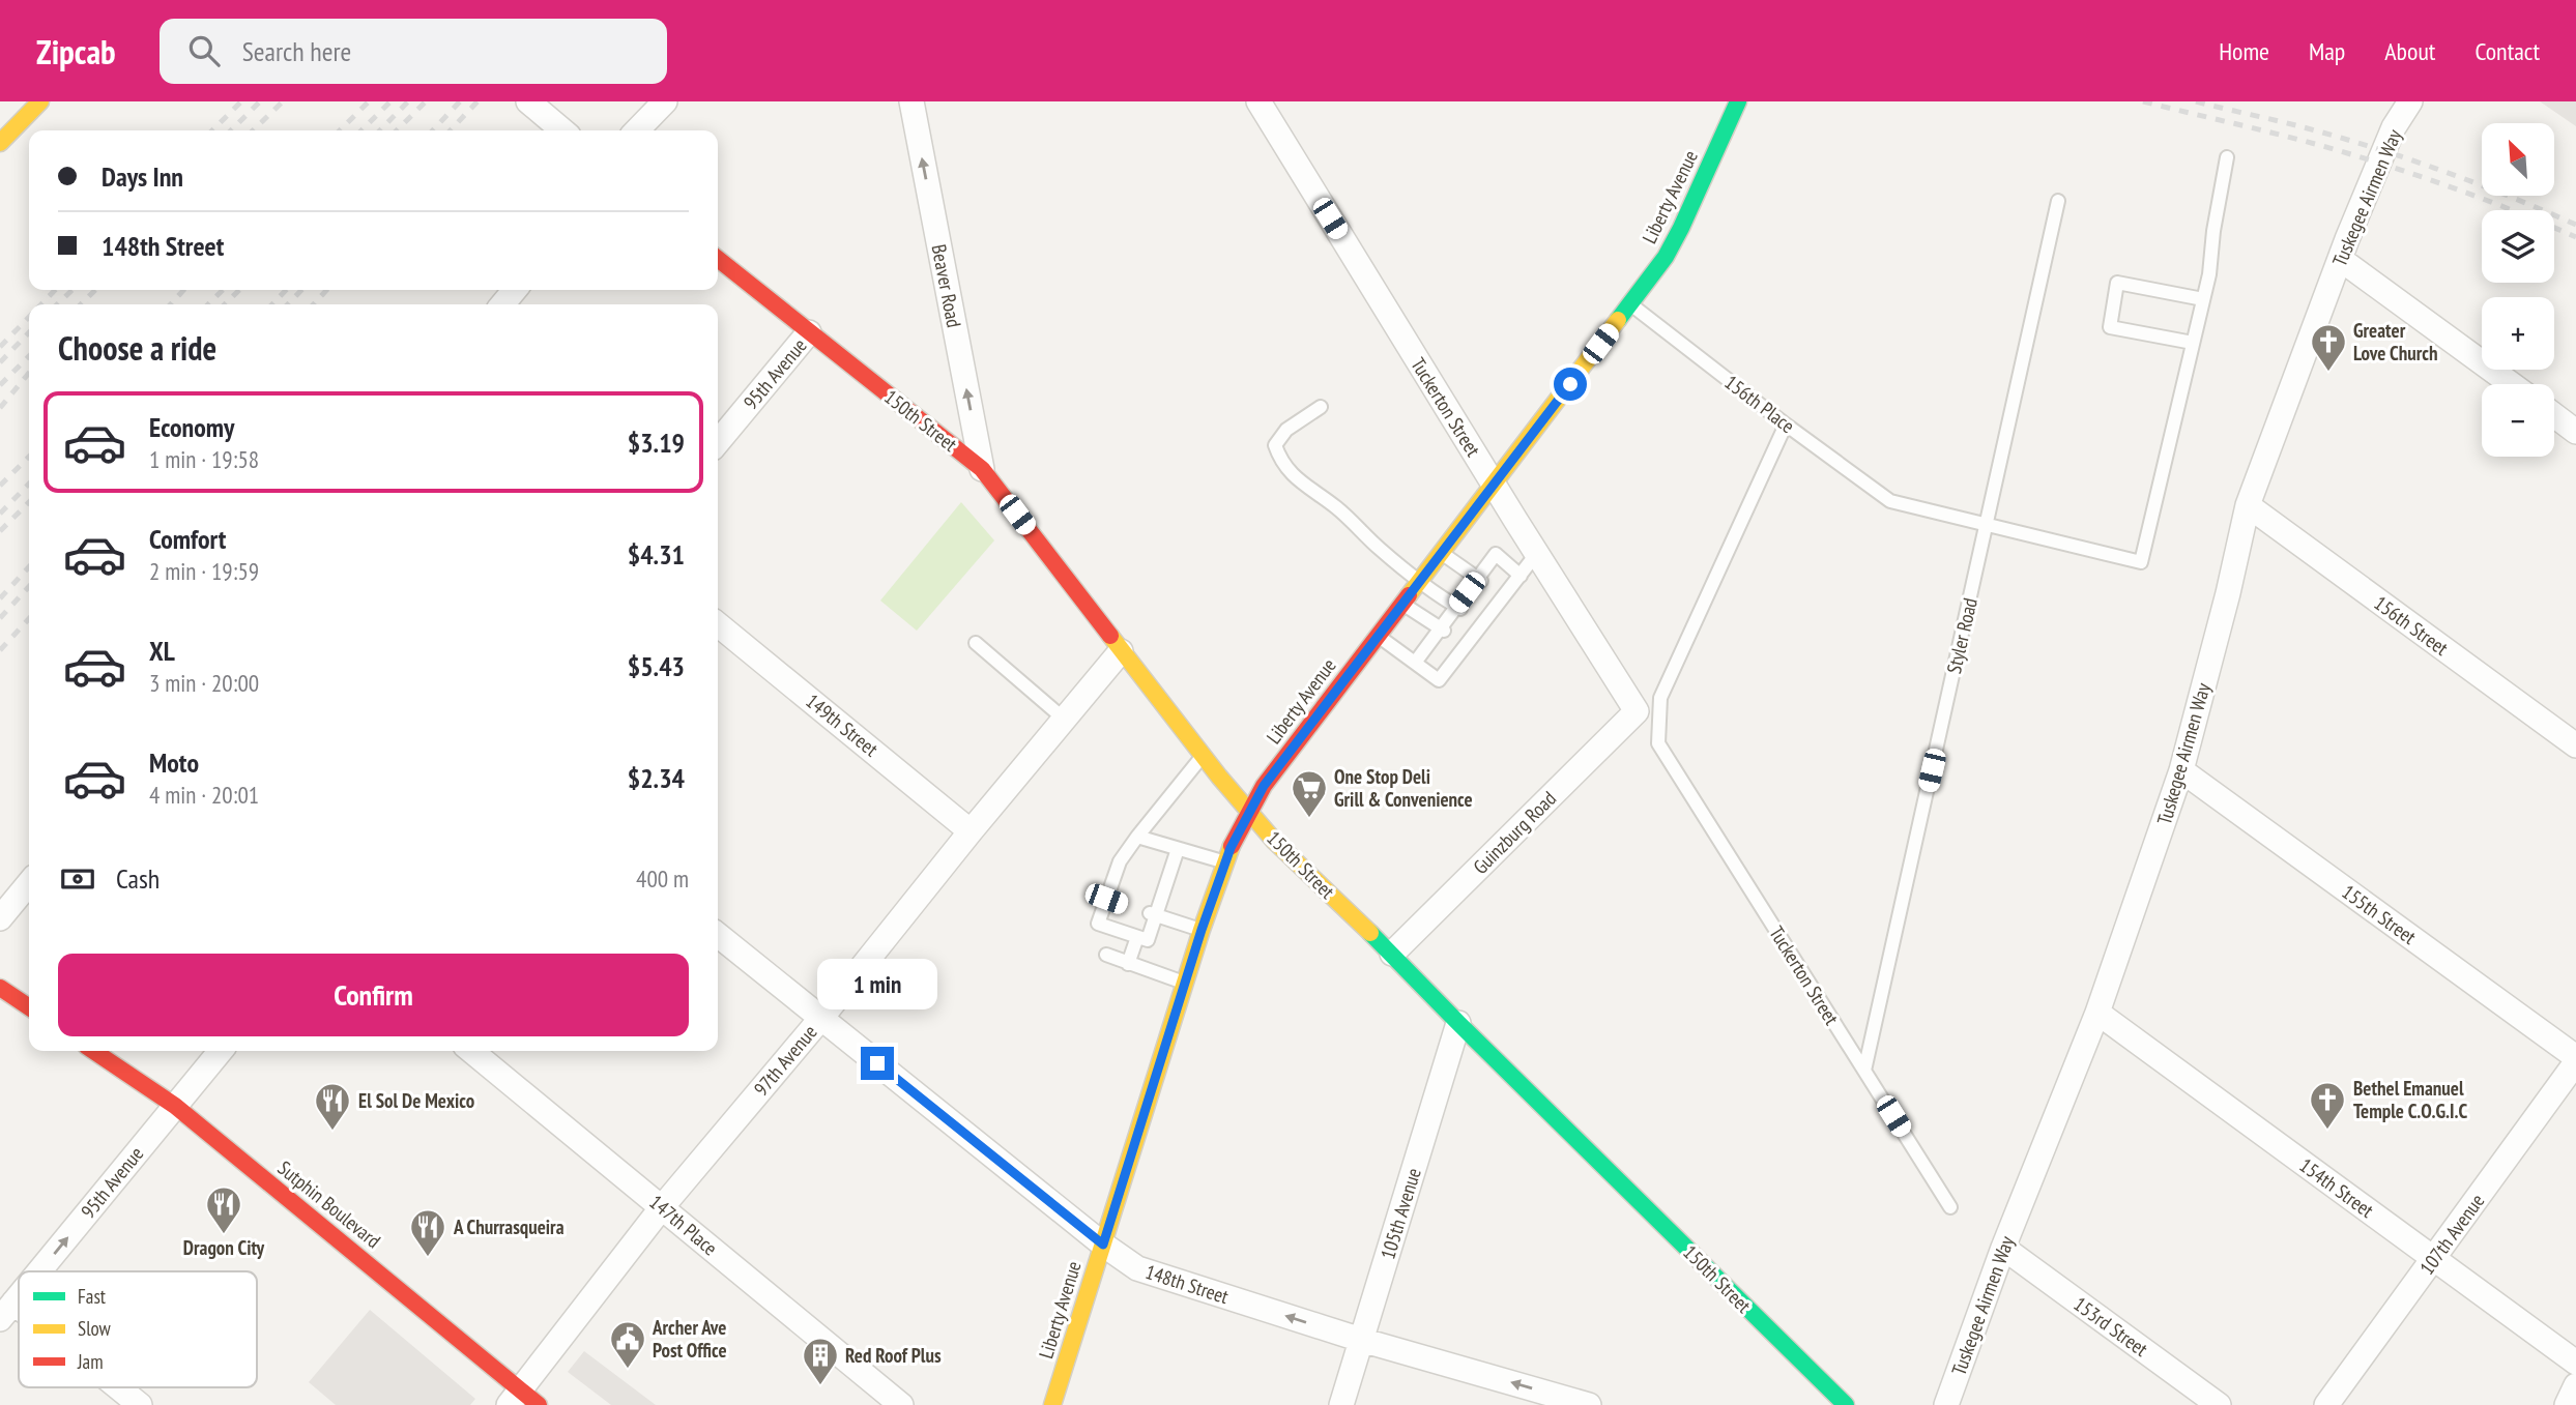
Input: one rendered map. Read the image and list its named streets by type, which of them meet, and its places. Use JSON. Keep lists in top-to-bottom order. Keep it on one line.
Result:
{"streets":{"main road":["Liberty Avenue","150th Street","Sutphin Boulevard"],"street":["Tuskegee Airmen Way","Beaver Road","95th Avenue","Tuckerton Street","156th Street","149th Street","Guinzburg Road","155th Street","97th Avenue","154th Street","105th Avenue","147th Place","107th Avenue","148th Street","153rd Street"],"lane":["156th Place","Styler Road"]},"crossings":[["Liberty Avenue","156th Place"],["Liberty Avenue","Tuckerton Street"],["Liberty Avenue","150th Street"],["Liberty Avenue","148th Street"],["Tuskegee Airmen Way","156th Street"],["Tuskegee Airmen Way","155th Street"],["Tuskegee Airmen Way","154th Street"],["Tuskegee Airmen Way","153rd Street"],["Beaver Road","150th Street"],["95th Avenue","150th Street"],["95th Avenue","Sutphin Boulevard"],["156th Place","Tuckerton Street"],["156th Place","Styler Road"],["Tuckerton Street","Styler Road"],["Tuckerton Street","Guinzburg Road"],["150th Street","Guinzburg Road"],["150th Street","97th Avenue"],["150th Street","105th Avenue"],["149th Street","97th Avenue"],["155th Street","107th Avenue"],["97th Avenue","Sutphin Boulevard"],["97th Avenue","147th Place"],["97th Avenue","148th Street"],["154th Street","107th Avenue"],["105th Avenue","148th Street"]],"one_way":["Beaver Road","95th Avenue","148th Street"],"places":{"church":["Greater Love Church","Bethel Emanuel Temple C.O.G.I.C"],"supermarket":["One Stop Deli Grill & Convenience"],"restaurant":["El Sol De Mexico","Dragon City","A Churrasqueira"],"public building":["Archer Ave Post Office"],"building":["Red Roof Plus"]},"legend":["Fast","Slow","Jam"],"north":"top left","page":{"header":"Zipcab","search":"Search here","nav":["Home","Map","About","Contact"],"map_buttons":["+","−"],"banner":["Days Inn","148th Street"],"heading":"Choose a ride","list":[{"name":"Economy","note":"1 min · 19:58","value":"$3.19"},{"name":"Comfort","note":"2 min · 19:59","value":"$4.31"},{"name":"XL","note":"3 min · 20:00","value":"$5.43"},{"name":"Moto","note":"4 min · 20:01","value":"$2.34"}],"pay":["Cash","400 m"],"buttons":"Confirm","bubble":"1 min"}}
